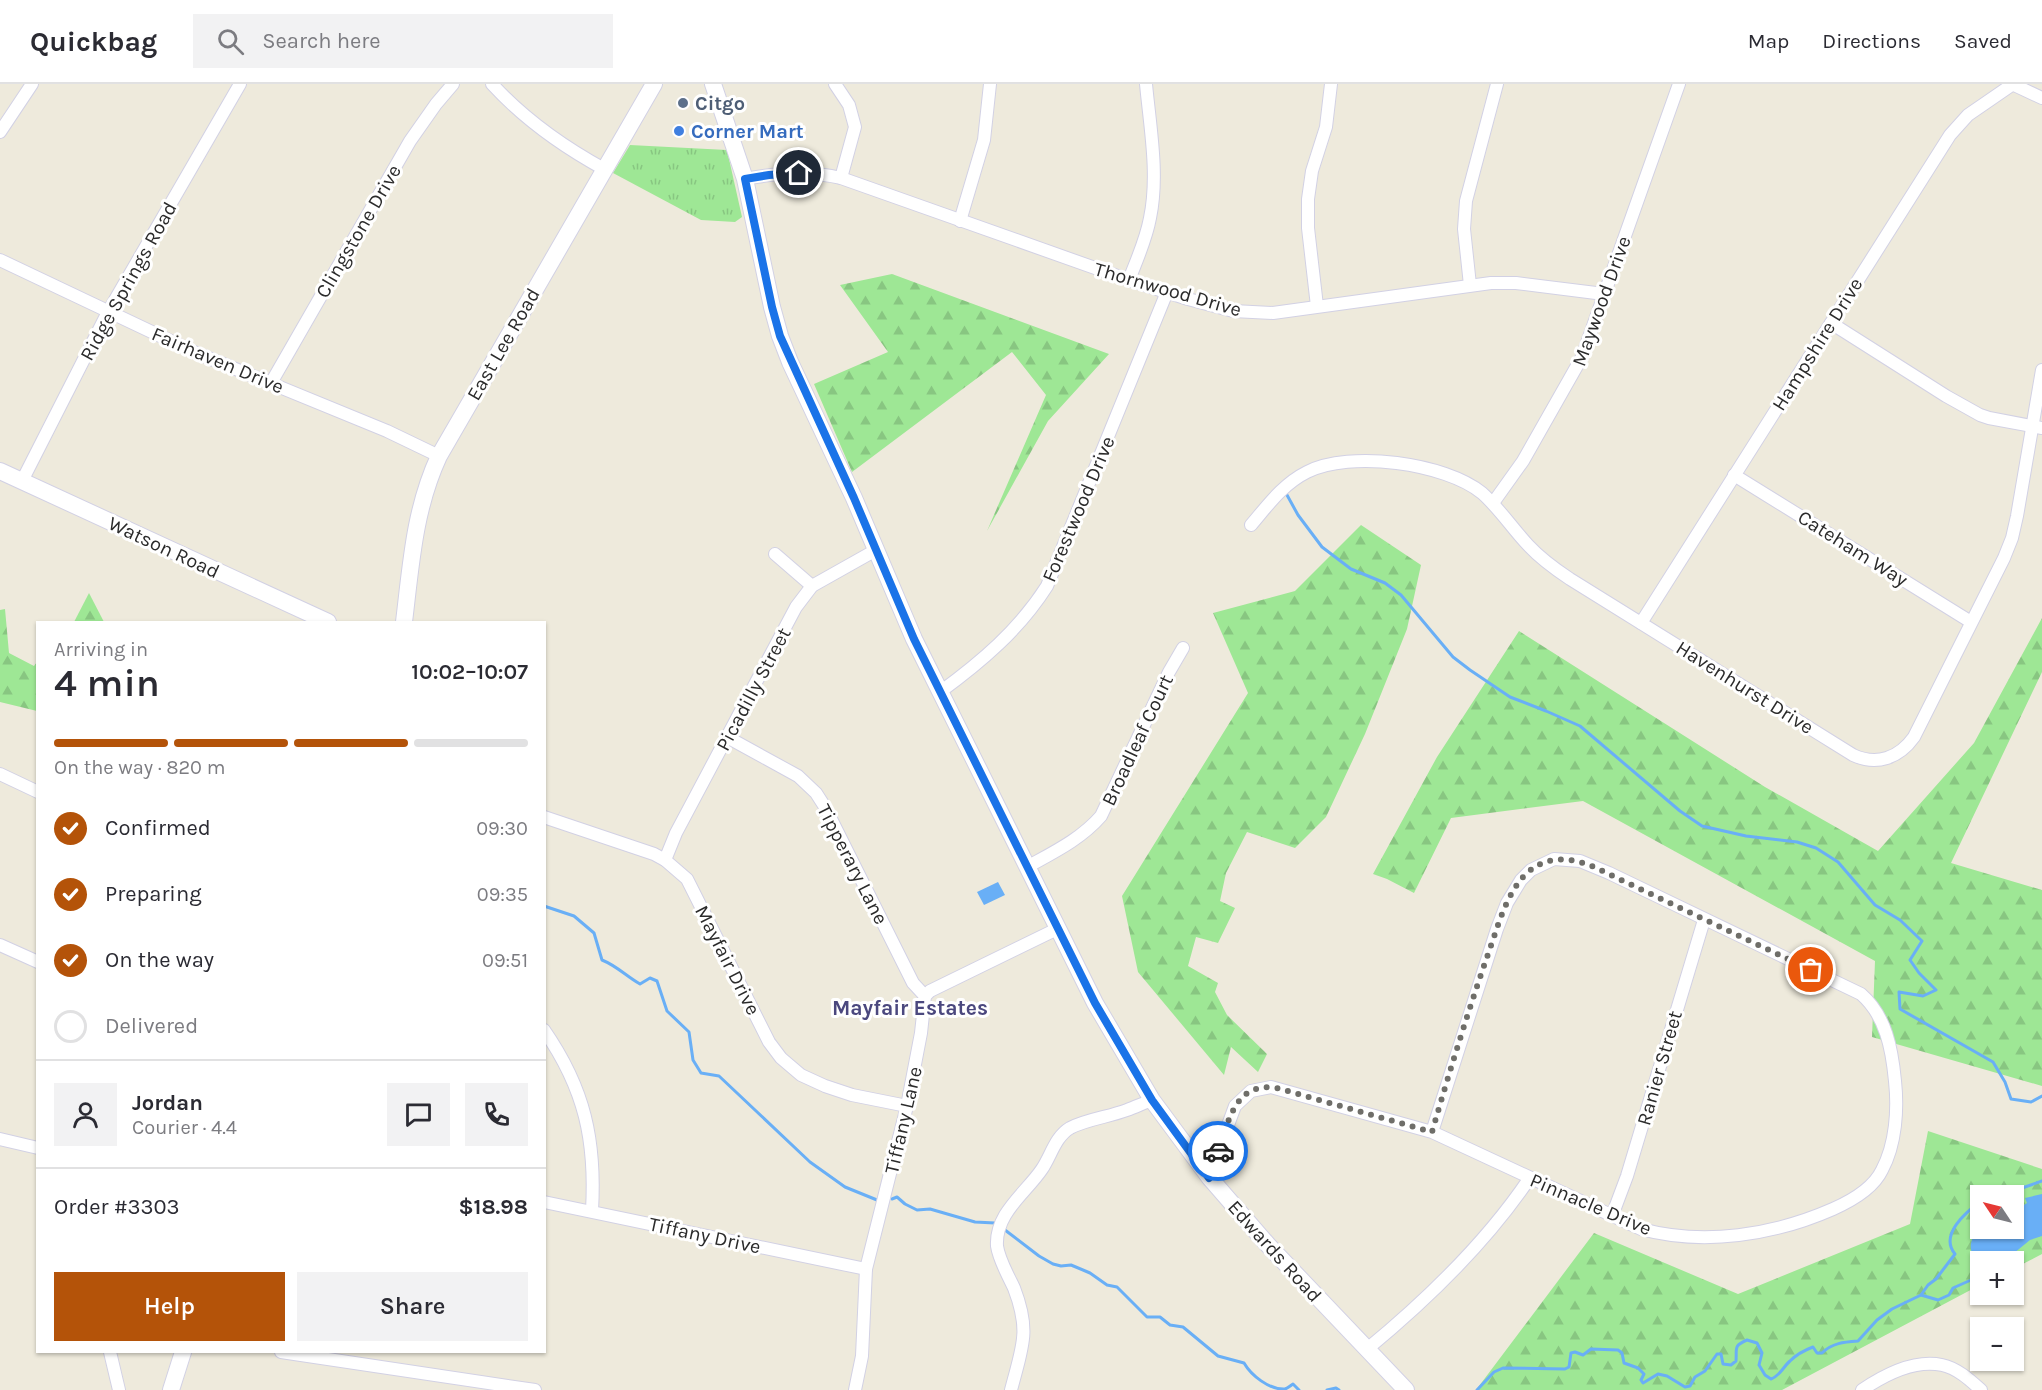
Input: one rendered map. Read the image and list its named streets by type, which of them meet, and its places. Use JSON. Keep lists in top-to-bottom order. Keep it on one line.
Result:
{"streets":{"main road":["East Lee Road","Watson Road","Edwards Road"],"street":["Clingstone Drive","Ridge Springs Road","Thornwood Drive","Maywood Drive","Hampshire Drive","Fairhaven Drive","Forestwood Drive","Cateham Way","Havenhurst Drive","Picadilly Street","Broadleaf Court","Tipperary Lane","Mayfair Drive","Ranier Street","Tiffany Lane","Pinnacle Drive","Tiffany Drive"]},"crossings":[["Clingstone Drive","Fairhaven Drive"],["Ridge Springs Road","Fairhaven Drive"],["Ridge Springs Road","Watson Road"],["Thornwood Drive","Maywood Drive"],["Thornwood Drive","Forestwood Drive"],["Thornwood Drive","Edwards Road"],["Maywood Drive","Havenhurst Drive"],["East Lee Road","Fairhaven Drive"],["Hampshire Drive","Cateham Way"],["Hampshire Drive","Havenhurst Drive"],["Forestwood Drive","Edwards Road"],["Cateham Way","Havenhurst Drive"],["Picadilly Street","Tipperary Lane"],["Picadilly Street","Mayfair Drive"],["Picadilly Street","Edwards Road"],["Broadleaf Court","Edwards Road"],["Tipperary Lane","Tiffany Lane"],["Mayfair Drive","Tiffany Lane"],["Ranier Street","Pinnacle Drive"],["Tiffany Lane","Tiffany Drive"],["Pinnacle Drive","Edwards Road"]],"districts":["Mayfair Estates"],"places":["Citgo","Corner Mart"],"north":"top left","page":{"header":"Quickbag","search":"Search here","nav":["Map","Directions","Saved"],"heading":["4 min","Arriving in","10:02–10:07"],"panel":["Jordan","Courier · 4.4","Order #3303","$18.98"],"bar":"On the way · 820 m","list":[["Confirmed","09:30"],["Preparing","09:35"],["On the way","09:51"],"Delivered"],"map_buttons":["+","−"],"buttons":["Help","Share"]}}
